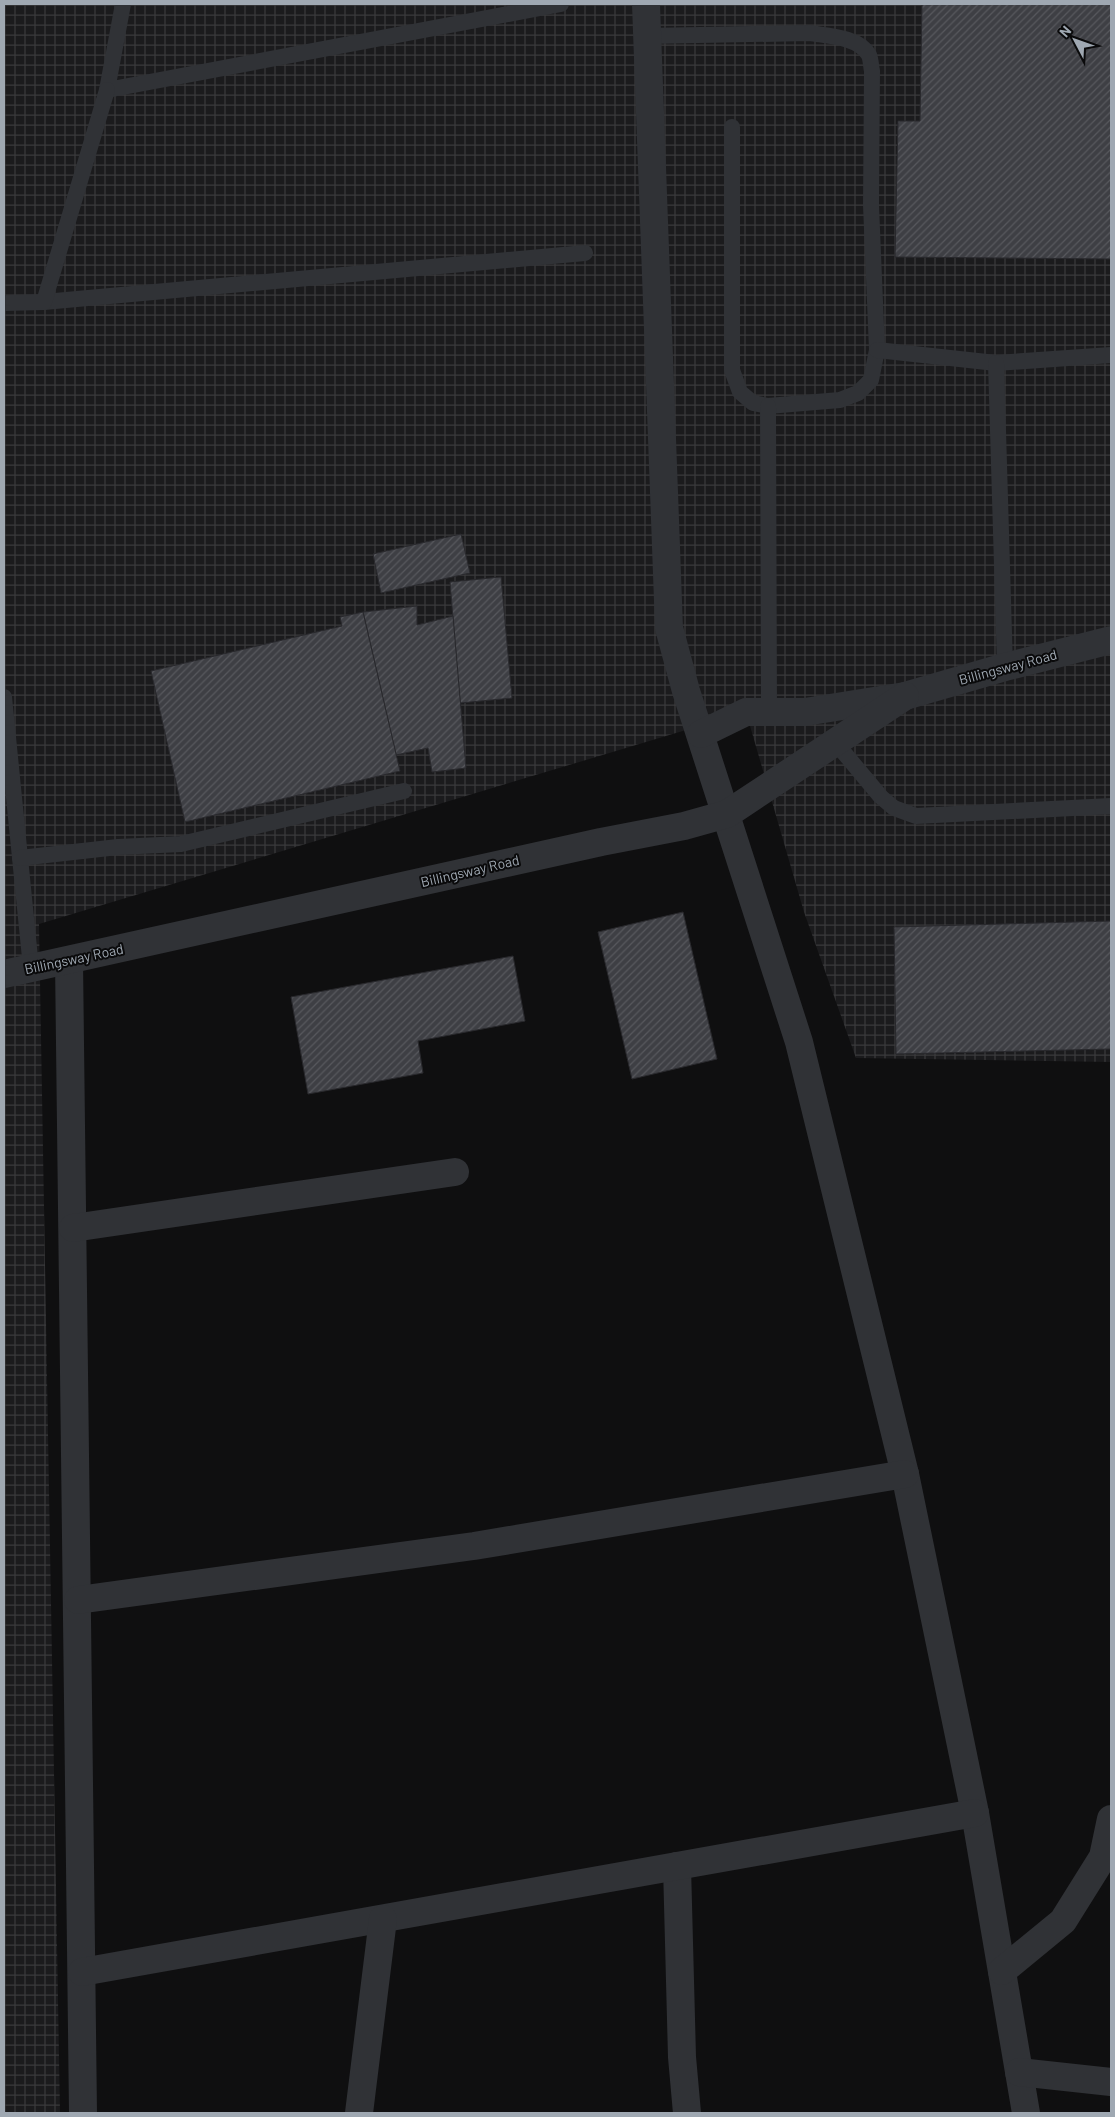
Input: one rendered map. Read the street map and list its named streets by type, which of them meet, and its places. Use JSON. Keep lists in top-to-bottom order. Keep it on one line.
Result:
{"streets":{"street":["Billingsway Road"]},"north":"top left"}
